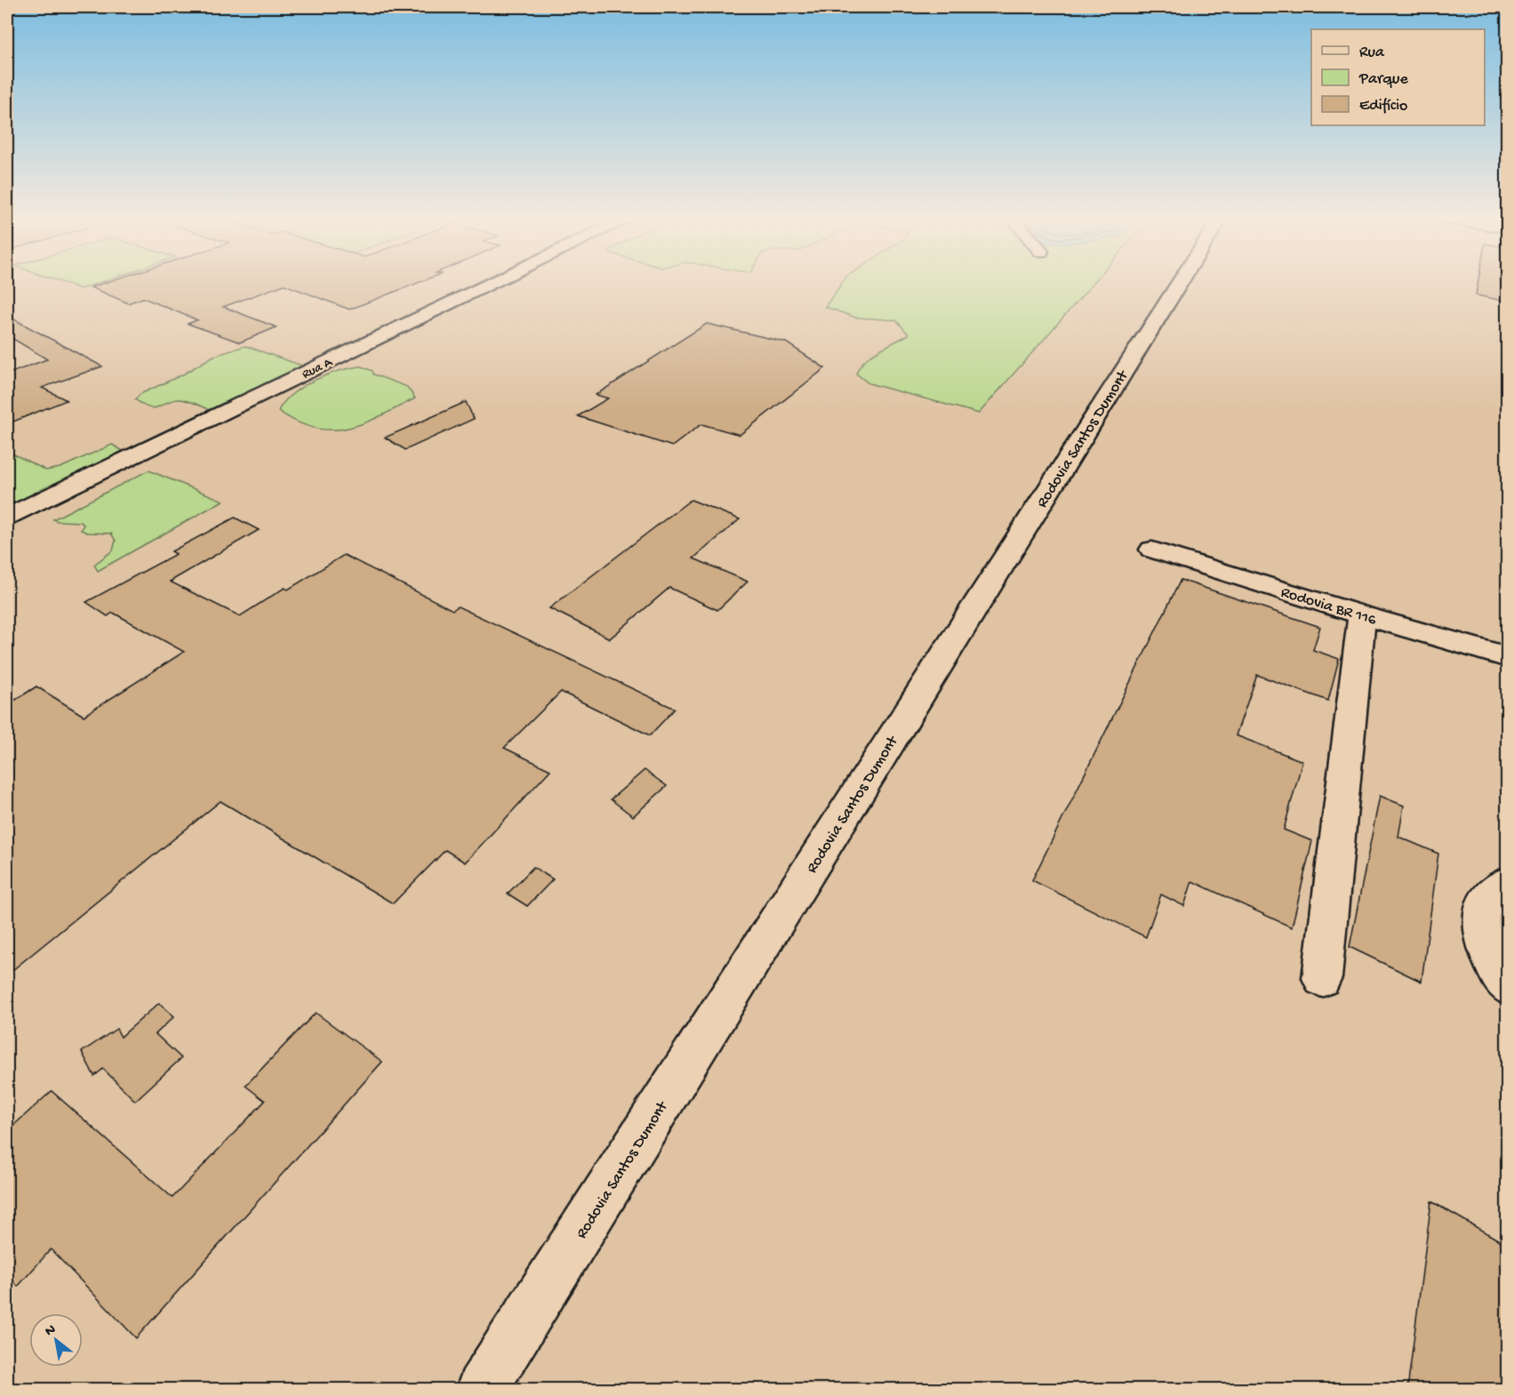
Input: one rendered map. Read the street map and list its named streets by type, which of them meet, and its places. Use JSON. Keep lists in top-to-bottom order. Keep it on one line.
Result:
{"streets":{"main road":["Rua A","Rodovia Santos Dumont","Rodovia BR 116"]},"legend":["Rua","Parque","Edifício"],"north":"top left"}
